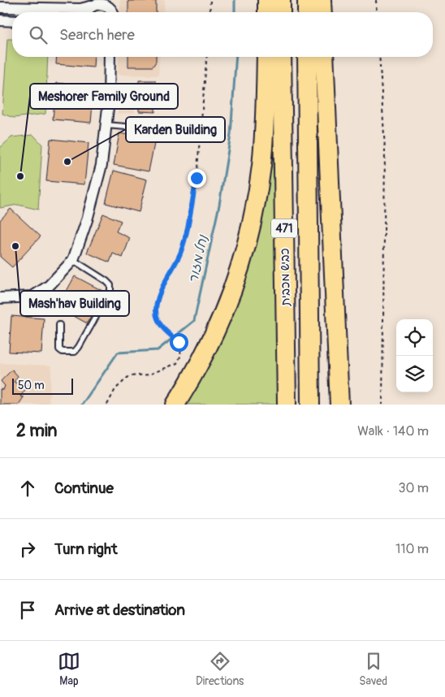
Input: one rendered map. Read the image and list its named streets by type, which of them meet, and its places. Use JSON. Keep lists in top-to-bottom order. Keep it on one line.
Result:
{"streets":{"highway":["471","כביש מכבית"]},"water":["נחל מזור"],"places":["Karden Building","Meshorer Family Ground","Mash'hav Building"],"scale_bar":"50 m","page":{"search":"Search here","scale":"50 m","heading":["2 min","Walk · 140 m"],"list":[["Continue","30 m"],["Turn right","110 m"],"Arrive at destination"],"nav":["Map","Directions","Saved"]}}
